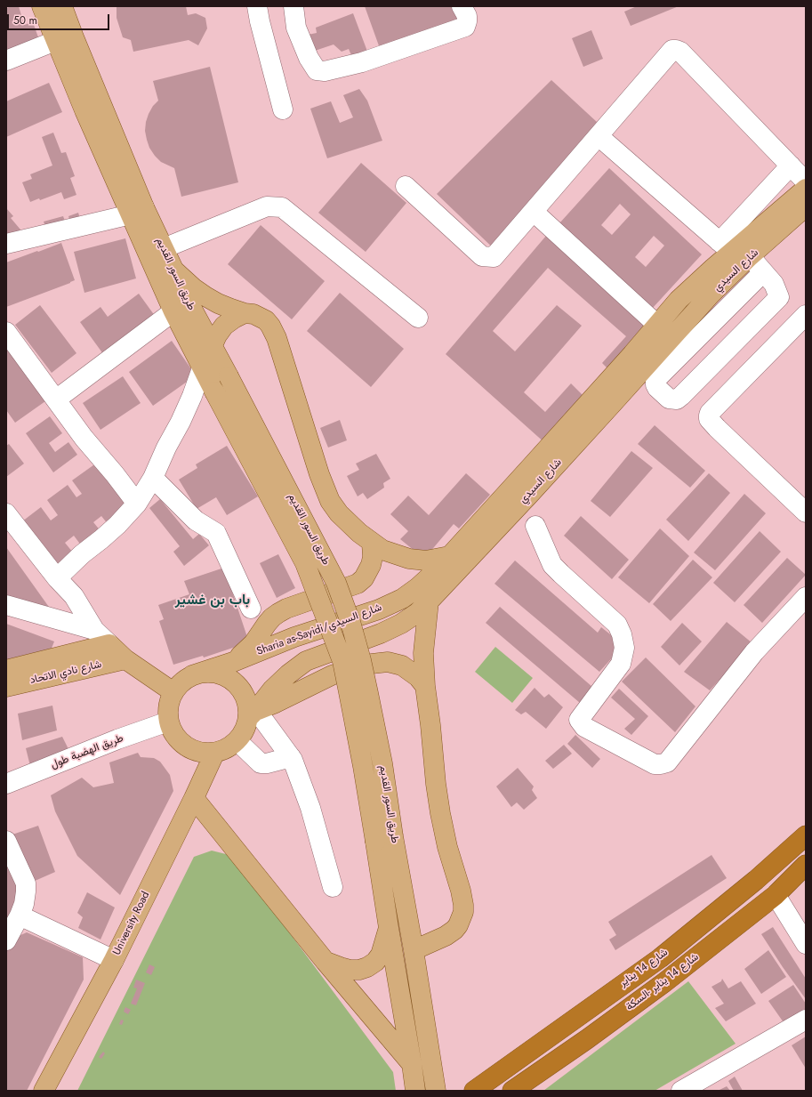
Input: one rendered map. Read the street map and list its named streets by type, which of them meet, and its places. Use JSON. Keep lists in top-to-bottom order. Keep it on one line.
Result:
{"streets":{"highway":["شارع 14 يناير","شارع 14 يناير -السكة"],"main road":["شارع السيدي","طريق السور القديم","Sharia as-Sayidi/شارع السيدي","شارع نادي الاتحاد","University Road"],"street":["طريق الهضبة طول"]},"crossings":[["شارع السيدي","Sharia as-Sayidi/شارع السيدي"],["شارع السيدي","طريق الهضبة طول"],["شارع السيدي","University Road"],["Sharia as-Sayidi/شارع السيدي","طريق الهضبة طول"],["Sharia as-Sayidi/شارع السيدي","University Road"],["طريق الهضبة طول","University Road"]],"districts":["باب بن غشير"],"scale_bar":"50 m"}
